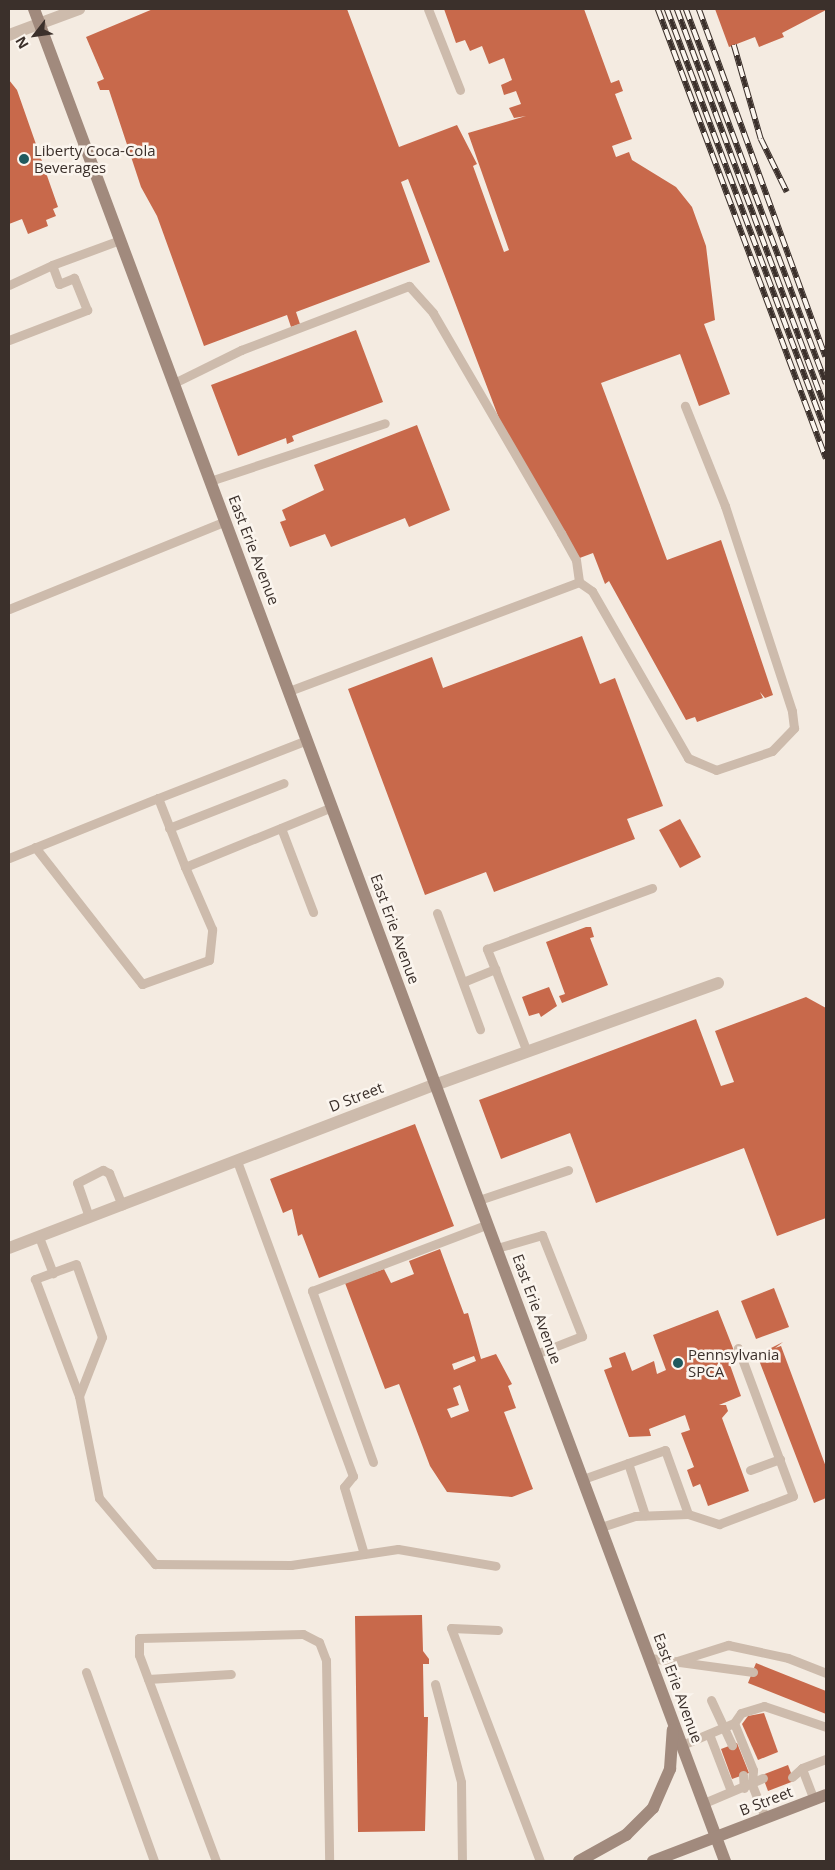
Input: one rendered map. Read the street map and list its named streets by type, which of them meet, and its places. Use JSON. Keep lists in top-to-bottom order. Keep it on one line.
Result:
{"streets":{"main road":["East Erie Avenue","B Street"],"street":["D Street"]},"crossings":[["East Erie Avenue","D Street"],["East Erie Avenue","B Street"]],"places":["Liberty Coca-Cola Beverages","Pennsylvania SPCA"],"north":"bottom left"}
